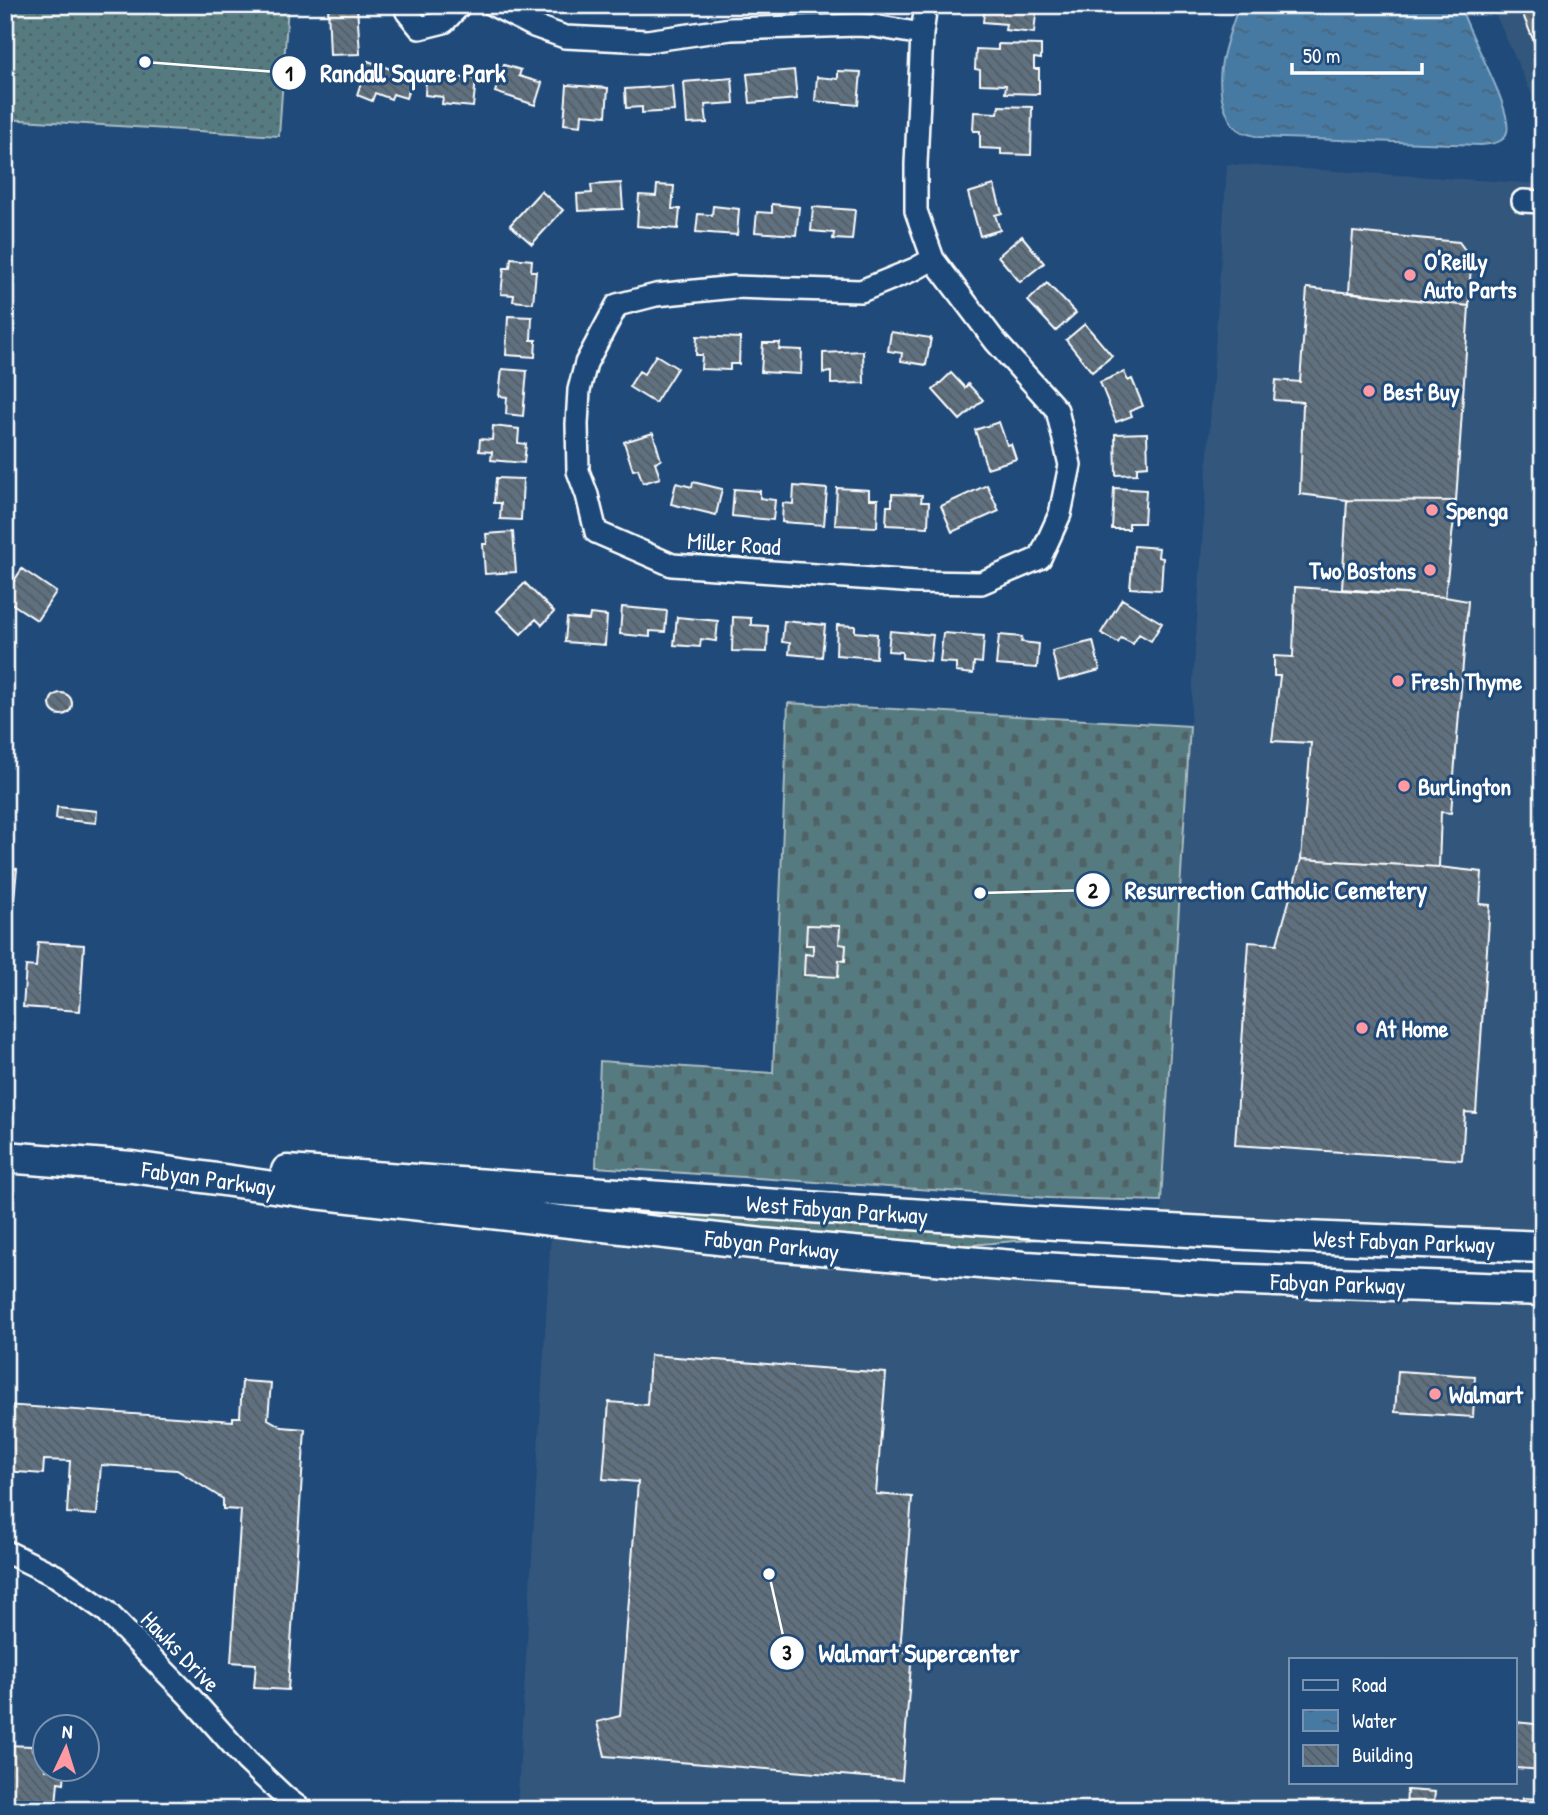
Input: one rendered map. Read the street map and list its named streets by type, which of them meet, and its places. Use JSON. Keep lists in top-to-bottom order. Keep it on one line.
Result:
{"streets":{"main road":["Fabyan Parkway","West Fabyan Parkway"],"street":["Miller Road","Hawks Drive"]},"crossings":[["Fabyan Parkway","West Fabyan Parkway"]],"places":["Randall Square Park","O'Reilly Auto Parts","Best Buy","Spenga","Two Bostons","Fresh Thyme","Burlington","Resurrection Catholic Cemetery","At Home","Walmart","Walmart Supercenter"],"legend":["Road","Water","Building"],"scale_bar":"50 m","north":"top"}
